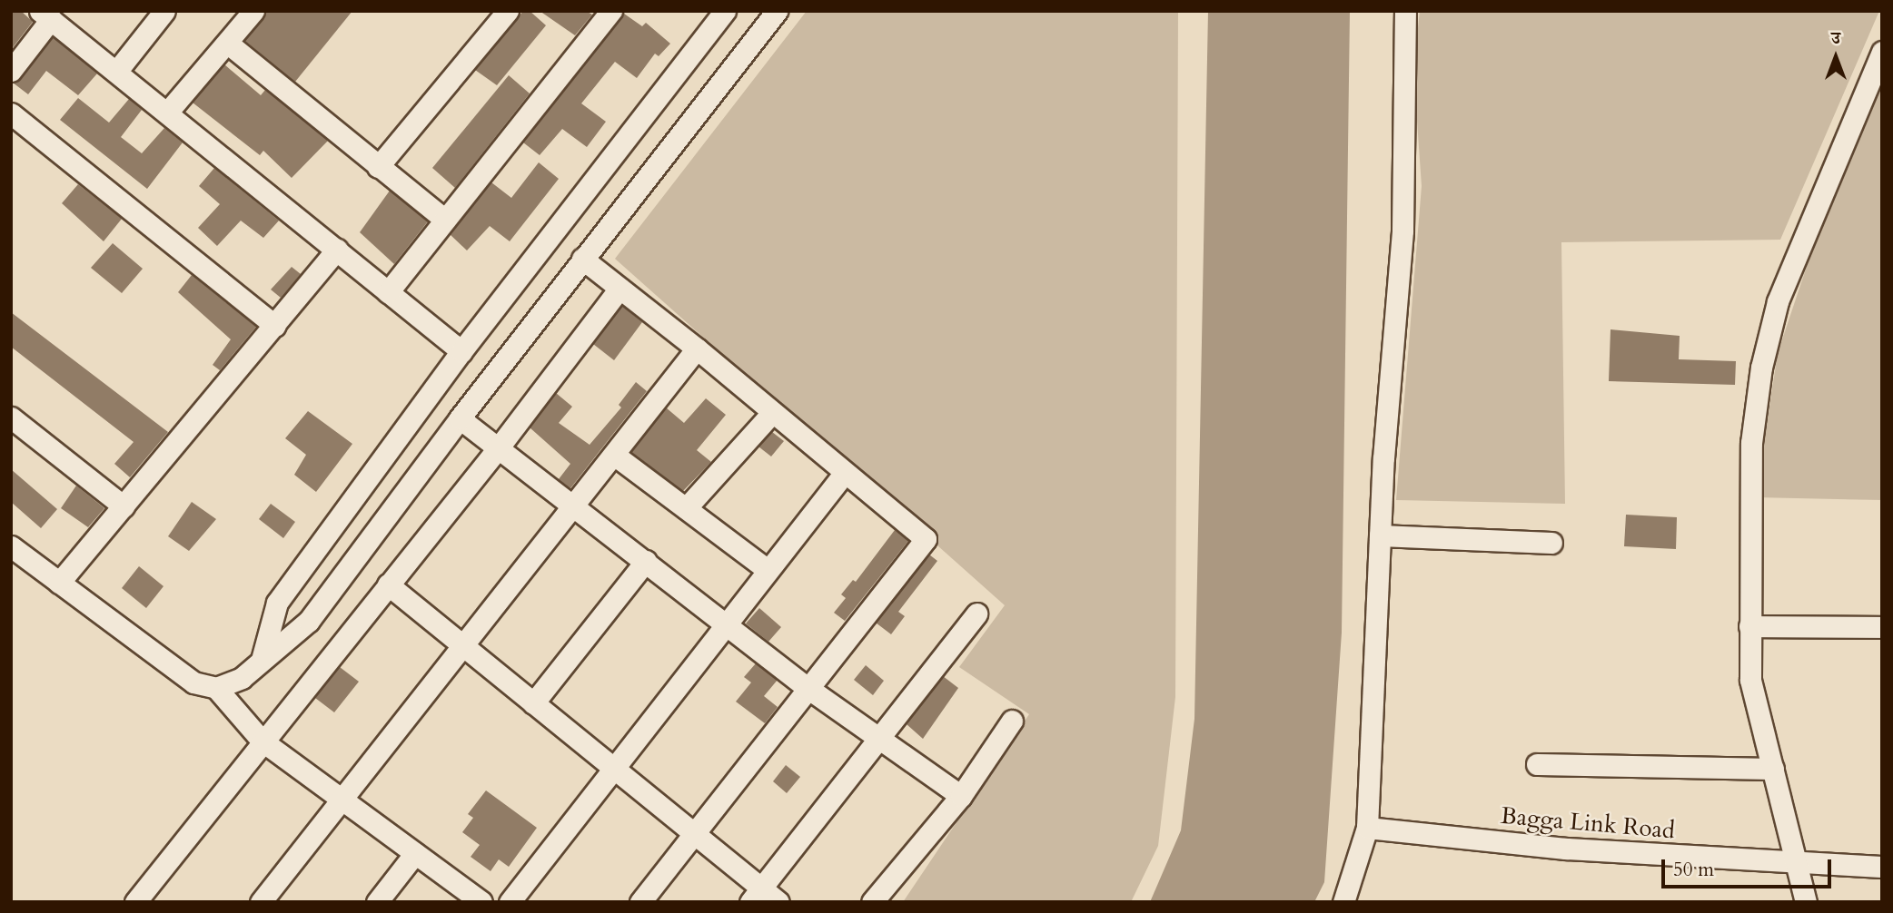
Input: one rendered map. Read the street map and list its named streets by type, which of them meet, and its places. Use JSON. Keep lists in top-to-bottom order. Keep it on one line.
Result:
{"streets":{"street":["Bagga Link Road"]},"scale_bar":"50 m","north":"top"}
